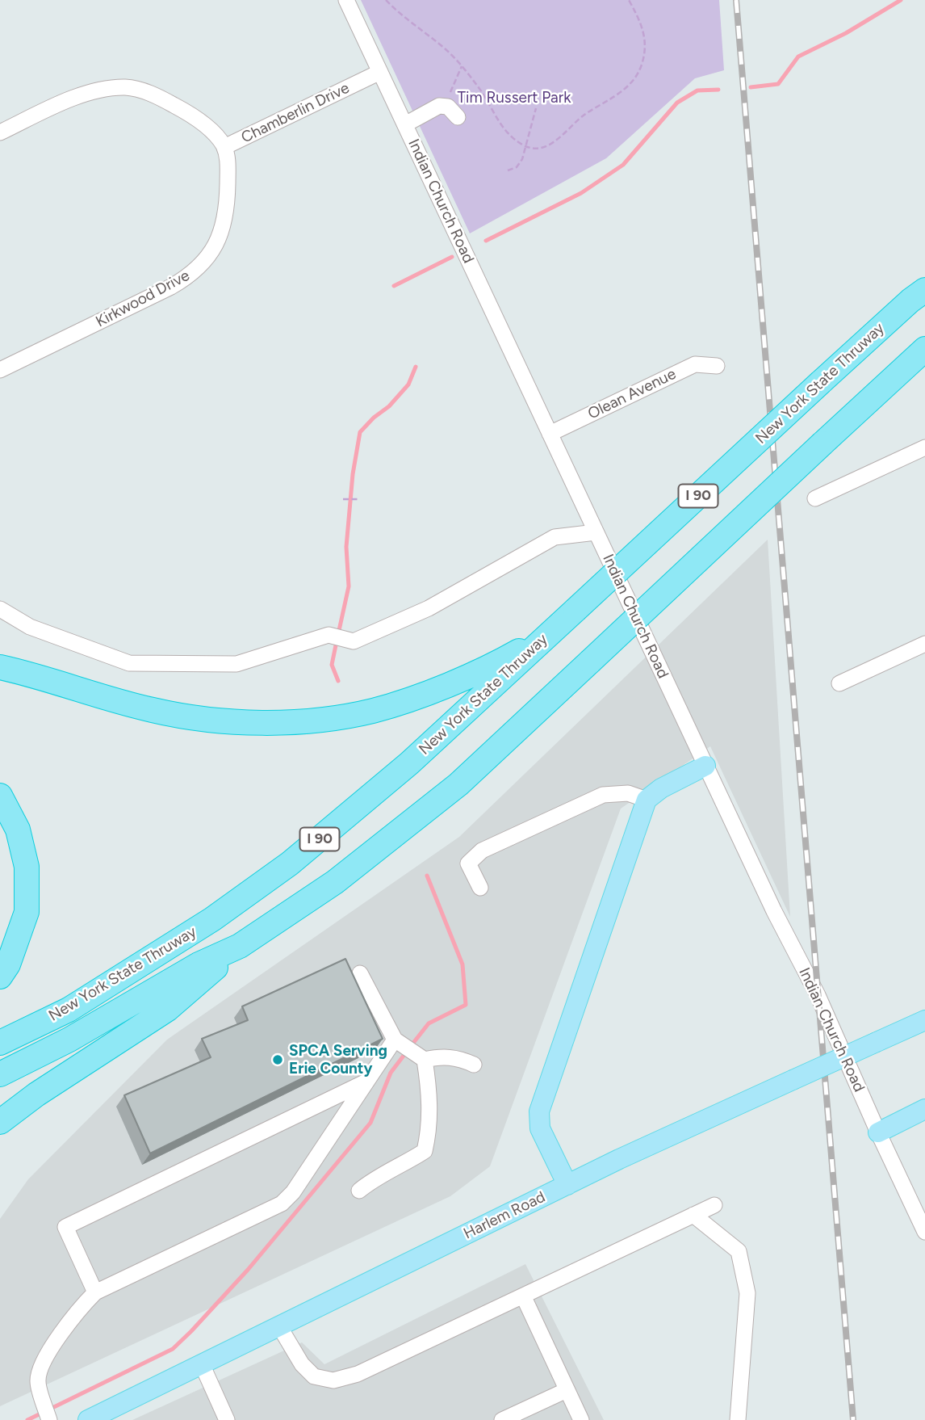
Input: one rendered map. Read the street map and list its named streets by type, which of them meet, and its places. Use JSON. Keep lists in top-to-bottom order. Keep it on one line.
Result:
{"streets":{"highway":["New York State Thruway","I 90"],"main road":["Harlem Road"],"street":["Chamberlin Drive","Indian Church Road","Kirkwood Drive","Olean Avenue"]},"crossings":[["Chamberlin Drive","Indian Church Road"],["Chamberlin Drive","Kirkwood Drive"],["Indian Church Road","Olean Avenue"]],"parks":["Tim Russert Park"],"places":["SPCA Serving Erie County"]}
